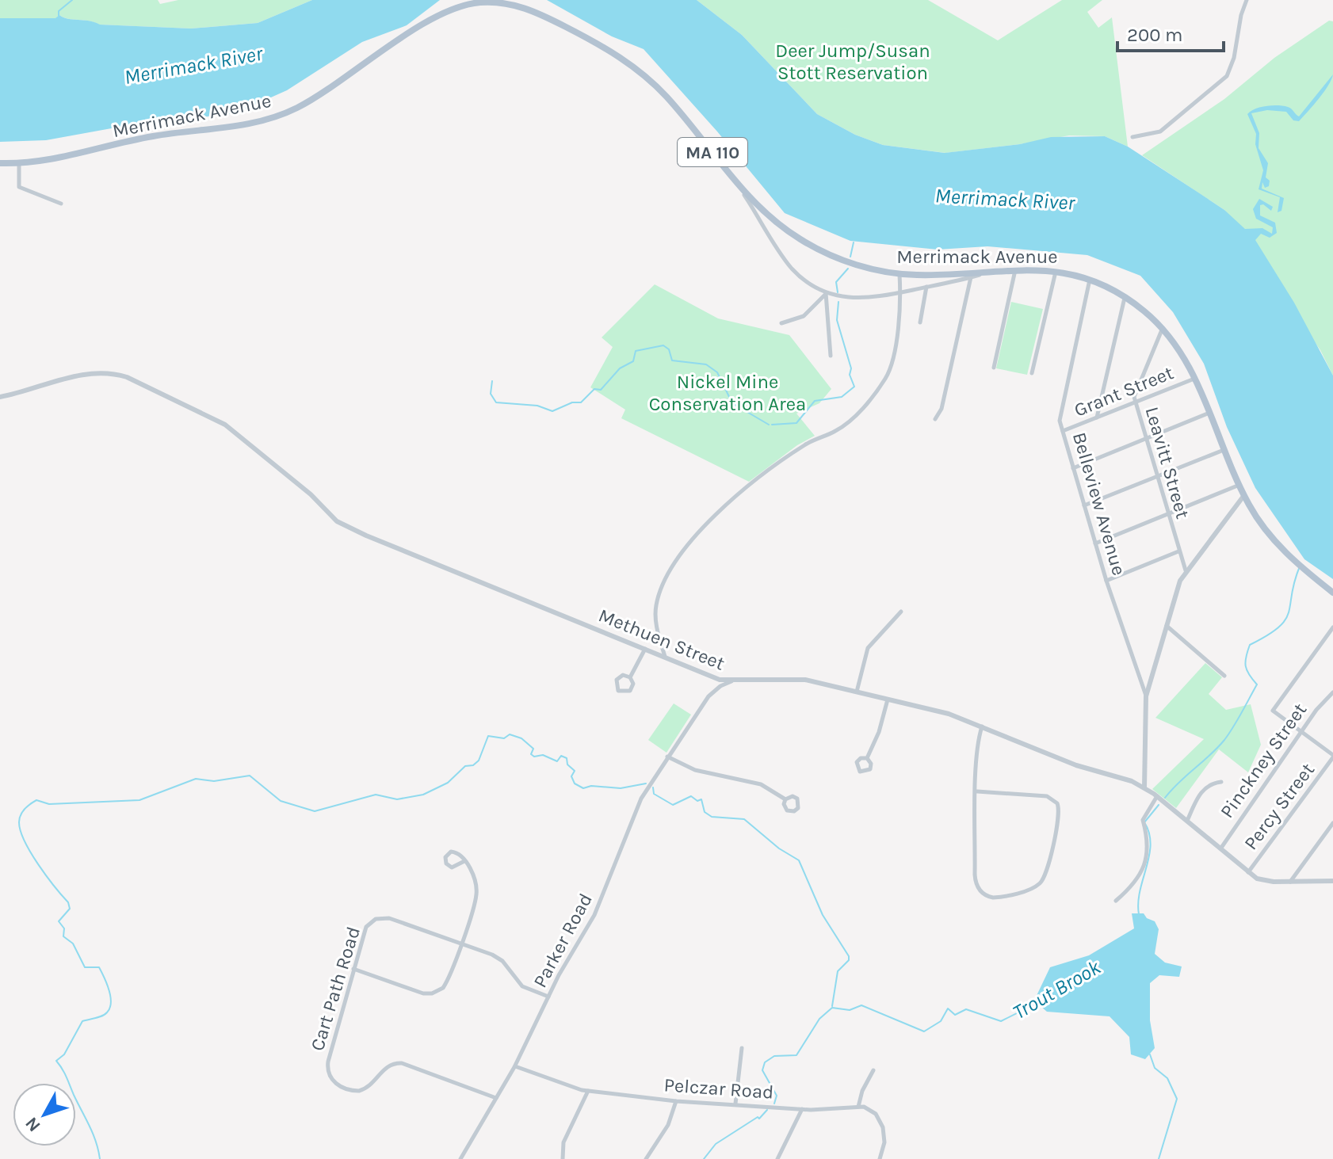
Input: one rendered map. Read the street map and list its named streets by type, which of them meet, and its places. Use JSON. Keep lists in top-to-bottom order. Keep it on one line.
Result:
{"streets":{"main road":["Merrimack Avenue","MA 110"],"street":["Grant Street","Leavitt Street","Belleview Avenue","Methuen Street","Pinckney Street","Percy Street","Parker Road","Cart Path Road","Pelczar Road"]},"crossings":[["Merrimack Avenue","MA 110"],["Merrimack Avenue","Grant Street"],["Merrimack Avenue","Leavitt Street"],["Merrimack Avenue","Belleview Avenue"],["Grant Street","Leavitt Street"],["Grant Street","Belleview Avenue"],["Methuen Street","Pinckney Street"],["Methuen Street","Percy Street"],["Methuen Street","Parker Road"],["Parker Road","Cart Path Road"],["Parker Road","Pelczar Road"]],"water":["Merrimack River","Trout Brook"],"parks":["Deer Jump/Susan Stott Reservation","Nickel Mine Conservation Area"],"scale_bar":"200 m","north":"bottom left"}
